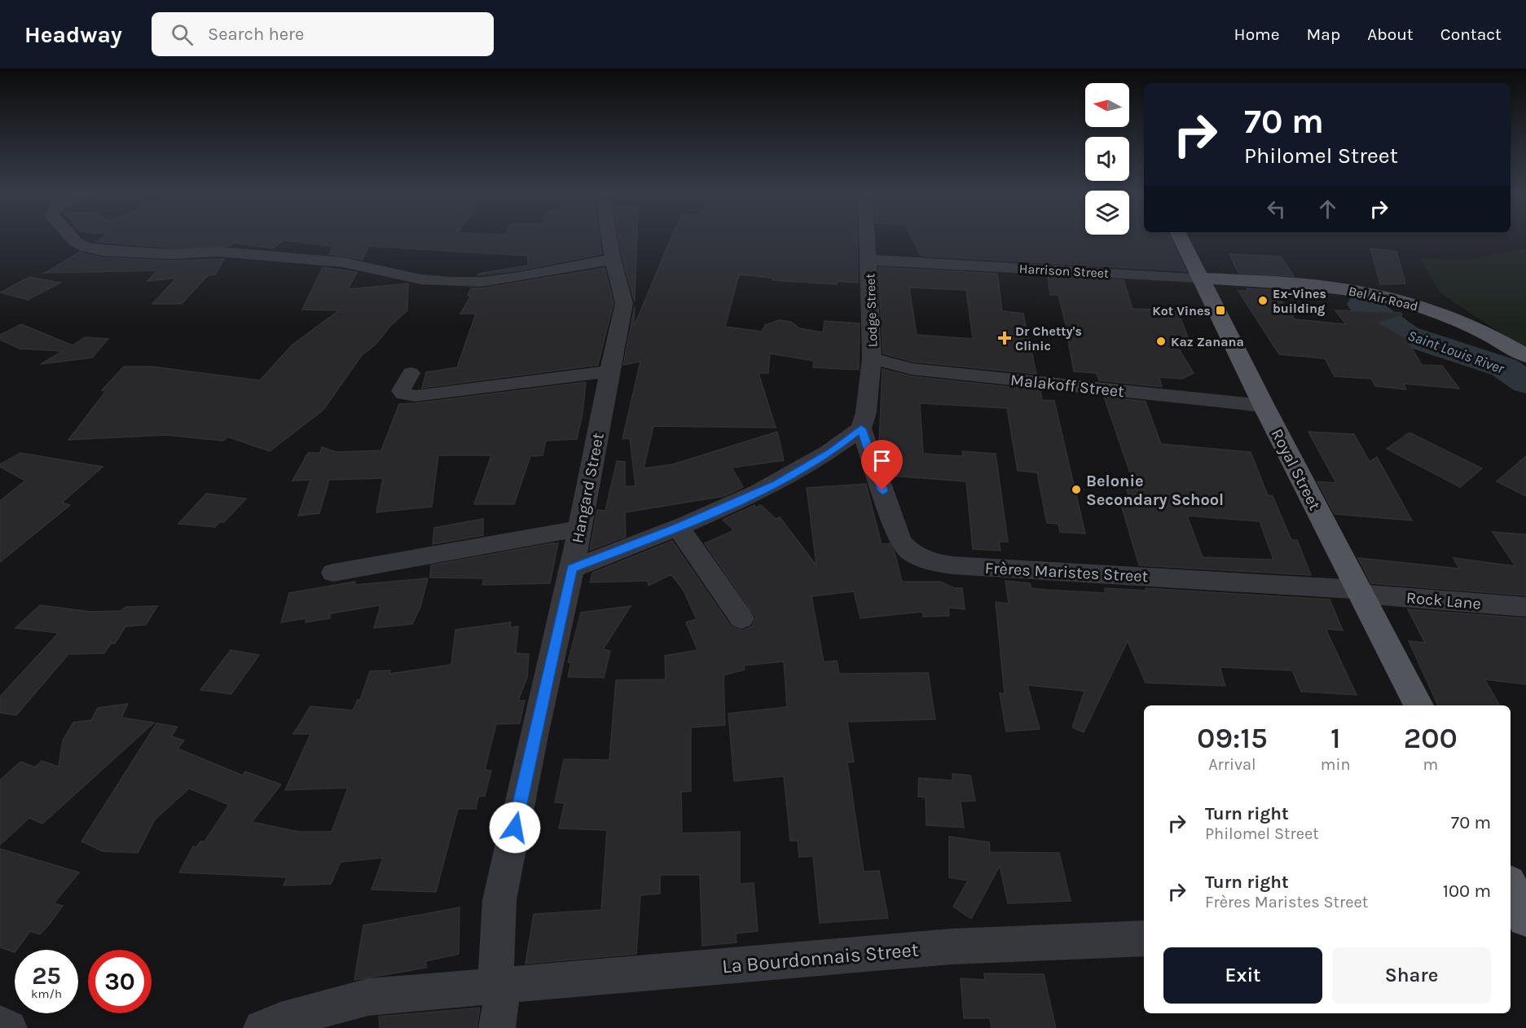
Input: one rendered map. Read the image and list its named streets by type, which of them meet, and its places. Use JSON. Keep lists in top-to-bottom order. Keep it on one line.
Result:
{"streets":{"main road":["Bel Air Road","Royal Street"],"street":["Harrison Street","Lodge Street","Malakoff Street","Hangard Street","Frères Maristes Street","Rock Lane","La Bourdonnais Street"]},"crossings":[["Harrison Street","Bel Air Road"],["Harrison Street","Lodge Street"],["Harrison Street","Royal Street"],["Bel Air Road","Royal Street"],["Lodge Street","Malakoff Street"],["Lodge Street","Frères Maristes Street"],["Malakoff Street","Royal Street"],["Royal Street","Frères Maristes Street"],["Royal Street","Rock Lane"],["Hangard Street","La Bourdonnais Street"],["Frères Maristes Street","Rock Lane"]],"water":["Saint Louis River"],"places":{"other":["Ex-Vines building","Kaz Zanana","Belonie Secondary School"],"transit":["Kot Vines"],"health":["Dr Chetty's Clinic"]},"north":"left","page":{"header":"Headway","search":"Search here","nav":["Home","Map","About","Contact"],"turn":["70 m","Philomel Street"],"eta":["09:15","Arrival","1","min","200","m"],"list":[{"name":"Turn right","note":"Philomel Street","value":"70 m"},{"name":"Turn right","note":"Frères Maristes Street","value":"100 m"}],"buttons":["Exit","Share"],"speed":"25 km/h","limit":"30"}}
